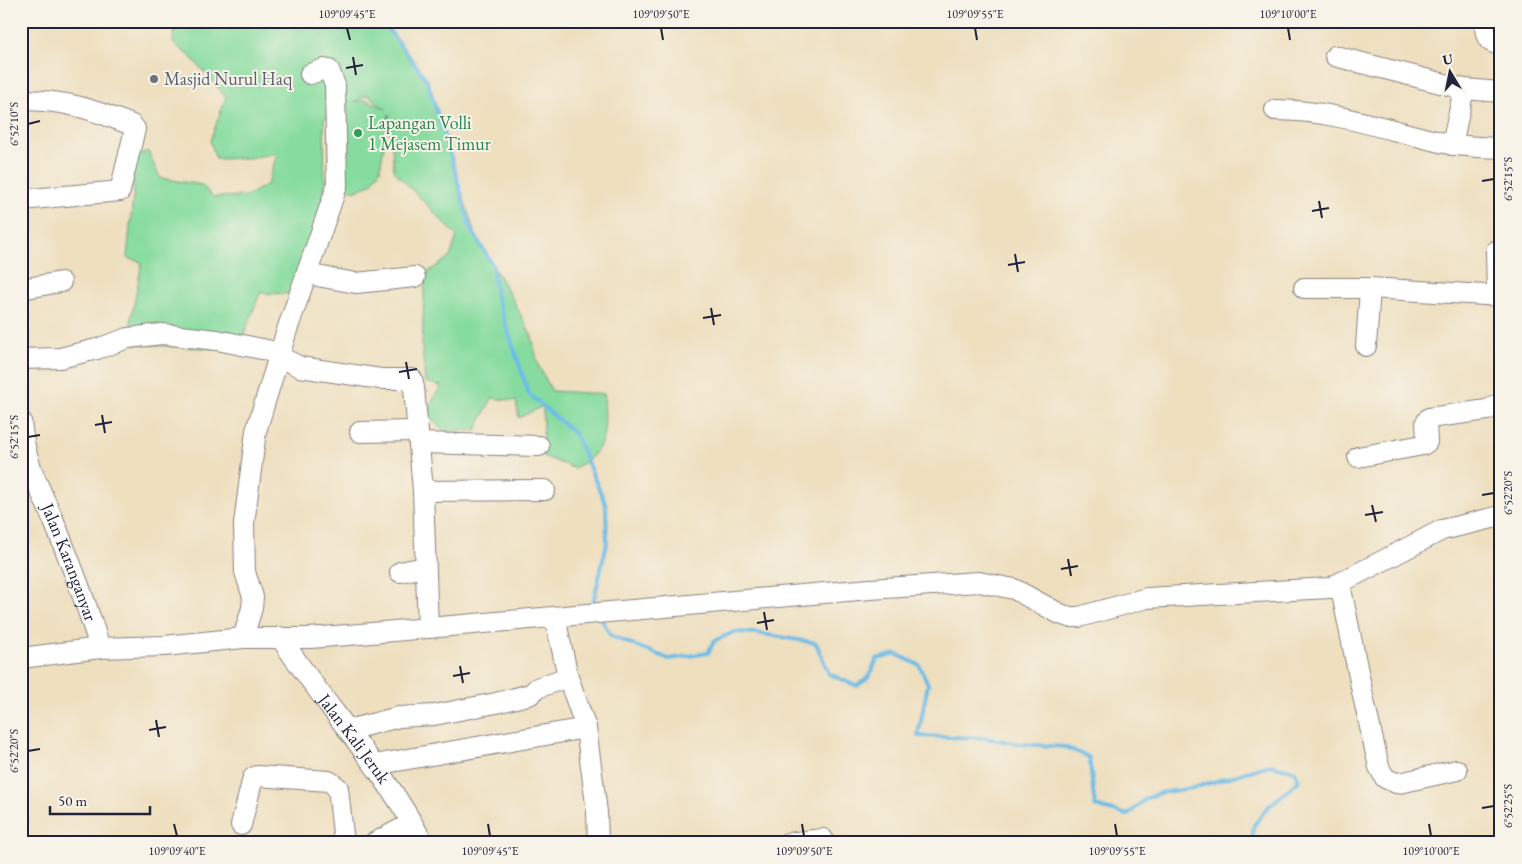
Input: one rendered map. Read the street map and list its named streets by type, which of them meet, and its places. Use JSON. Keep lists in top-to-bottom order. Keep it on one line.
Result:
{"streets":{"street":["Jalan Karanganyar","Jalan Kali Jeruk"]},"places":["Masjid Nurul Haq","Lapangan Volli 1 Mejasem Timur"],"scale_bar":"50 m","north":"top","coordinates":["109°09'45\"E","109°09'50\"E","109°09'55\"E","109°10'00\"E","6°52'10\"S","6°52'15\"S","6°52'20\"S","6°52'25\"S","109°09'40\"E"]}
